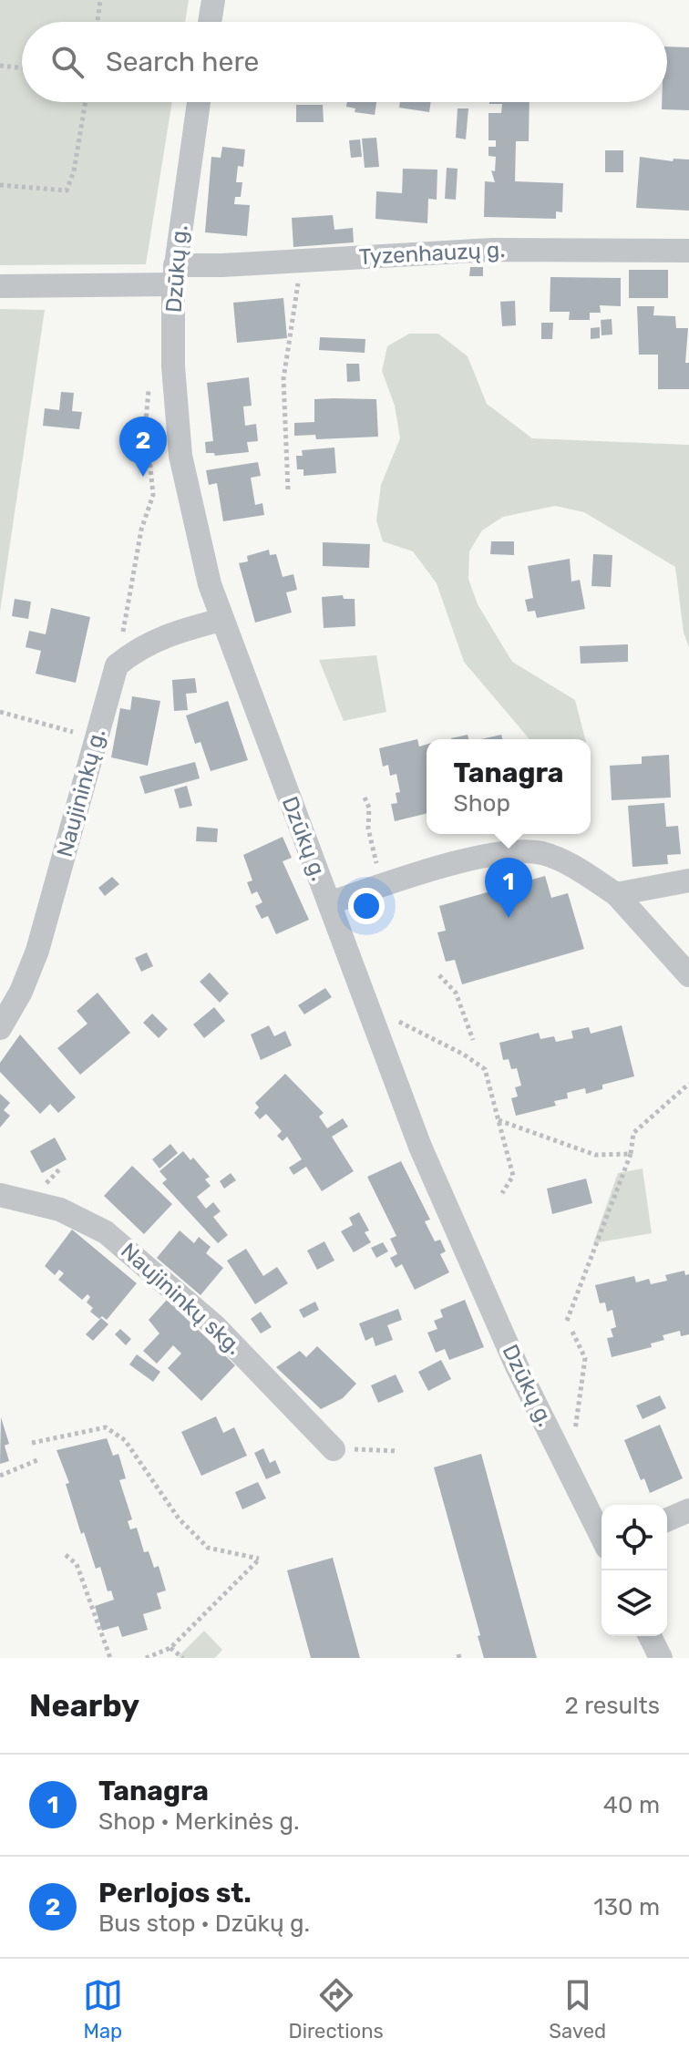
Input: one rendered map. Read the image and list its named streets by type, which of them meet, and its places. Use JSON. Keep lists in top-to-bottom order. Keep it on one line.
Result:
{"streets":{"street":["Tyzenhauzų g.","Dzūkų g.","Naujininkų g.","Naujininkų skg."]},"crossings":[["Tyzenhauzų g.","Dzūkų g."]],"page":{"search":"Search here","pins":["2","1"],"popup":["Tanagra","Shop"],"heading":["Nearby","2 results"],"list":[{"mark":"1","name":"Tanagra","note":"Shop · Merkinės g.","value":"40 m"},{"mark":"2","name":"Perlojos st.","note":"Bus stop · Dzūkų g.","value":"130 m"}],"nav":["Map","Directions","Saved"]}}
